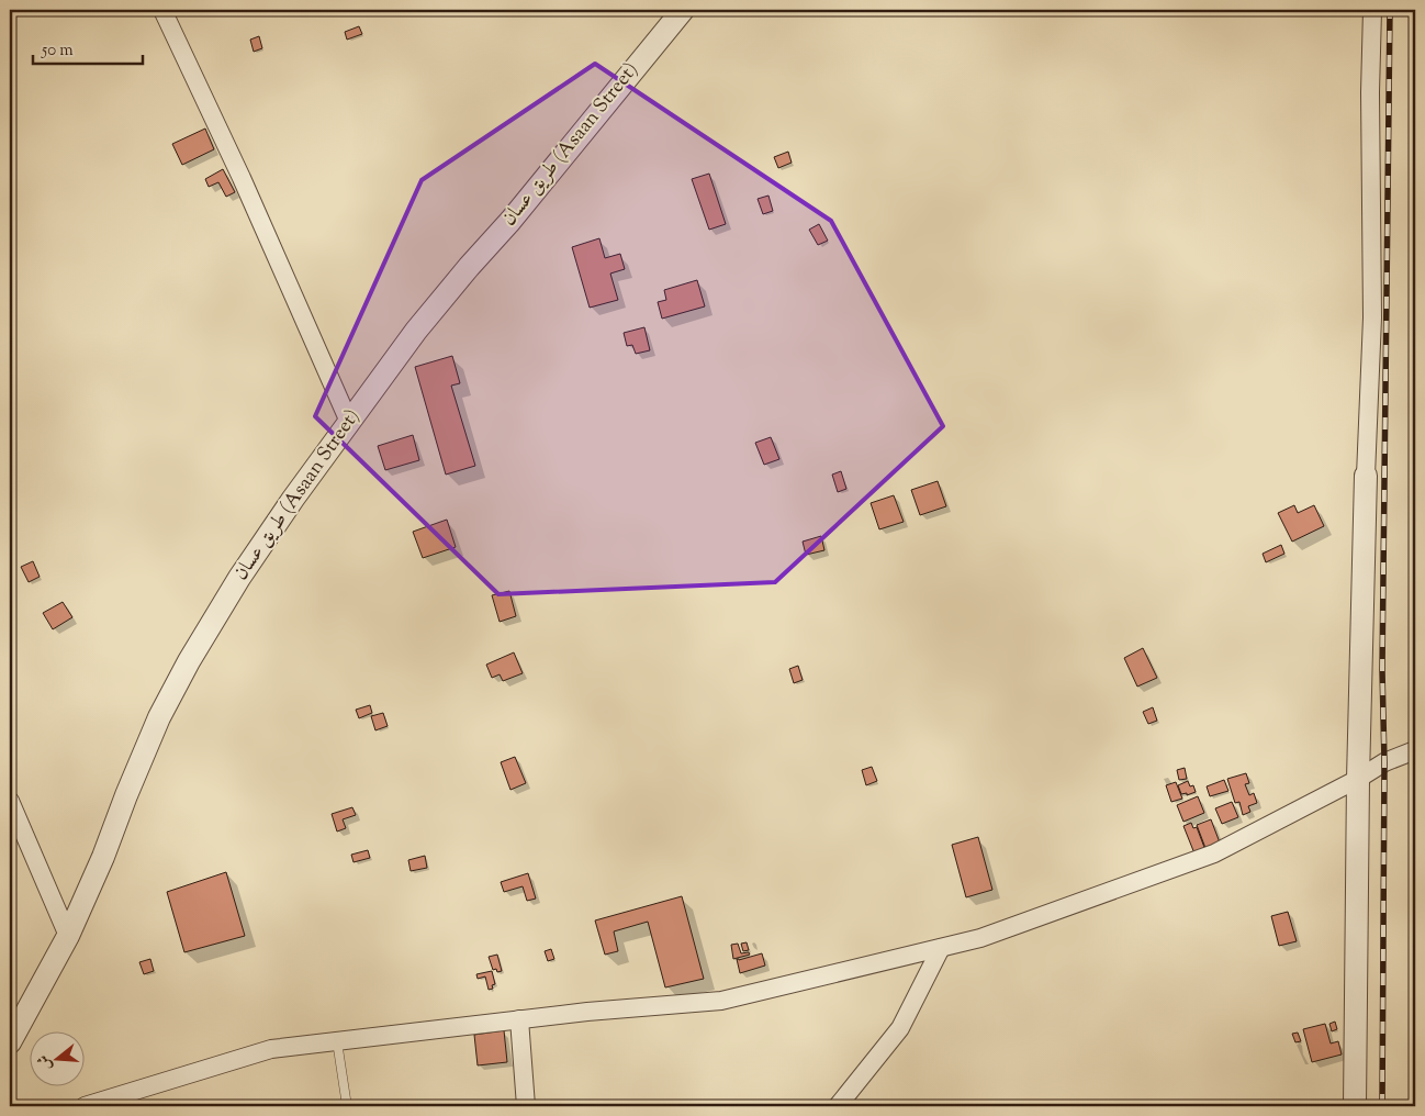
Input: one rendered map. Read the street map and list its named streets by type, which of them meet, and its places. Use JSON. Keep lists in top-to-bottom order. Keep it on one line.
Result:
{"streets":{"street":["طريق عسان (Asaan Street)"]},"scale_bar":"50 m","north":"left"}
